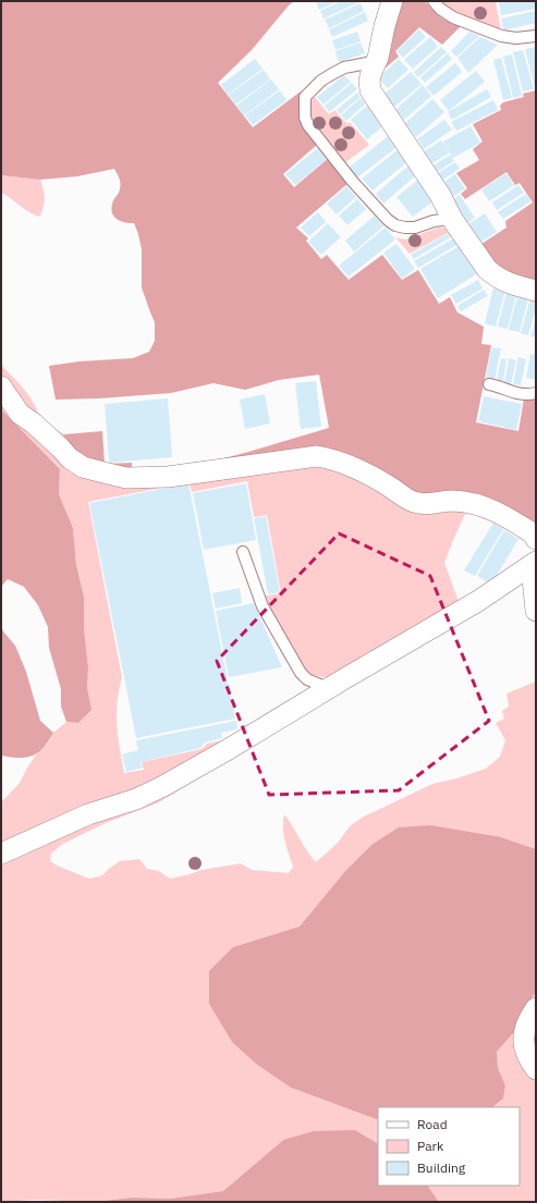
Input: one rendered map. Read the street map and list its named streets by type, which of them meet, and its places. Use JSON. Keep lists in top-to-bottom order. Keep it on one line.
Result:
{"legend":["Road","Park","Building"]}
